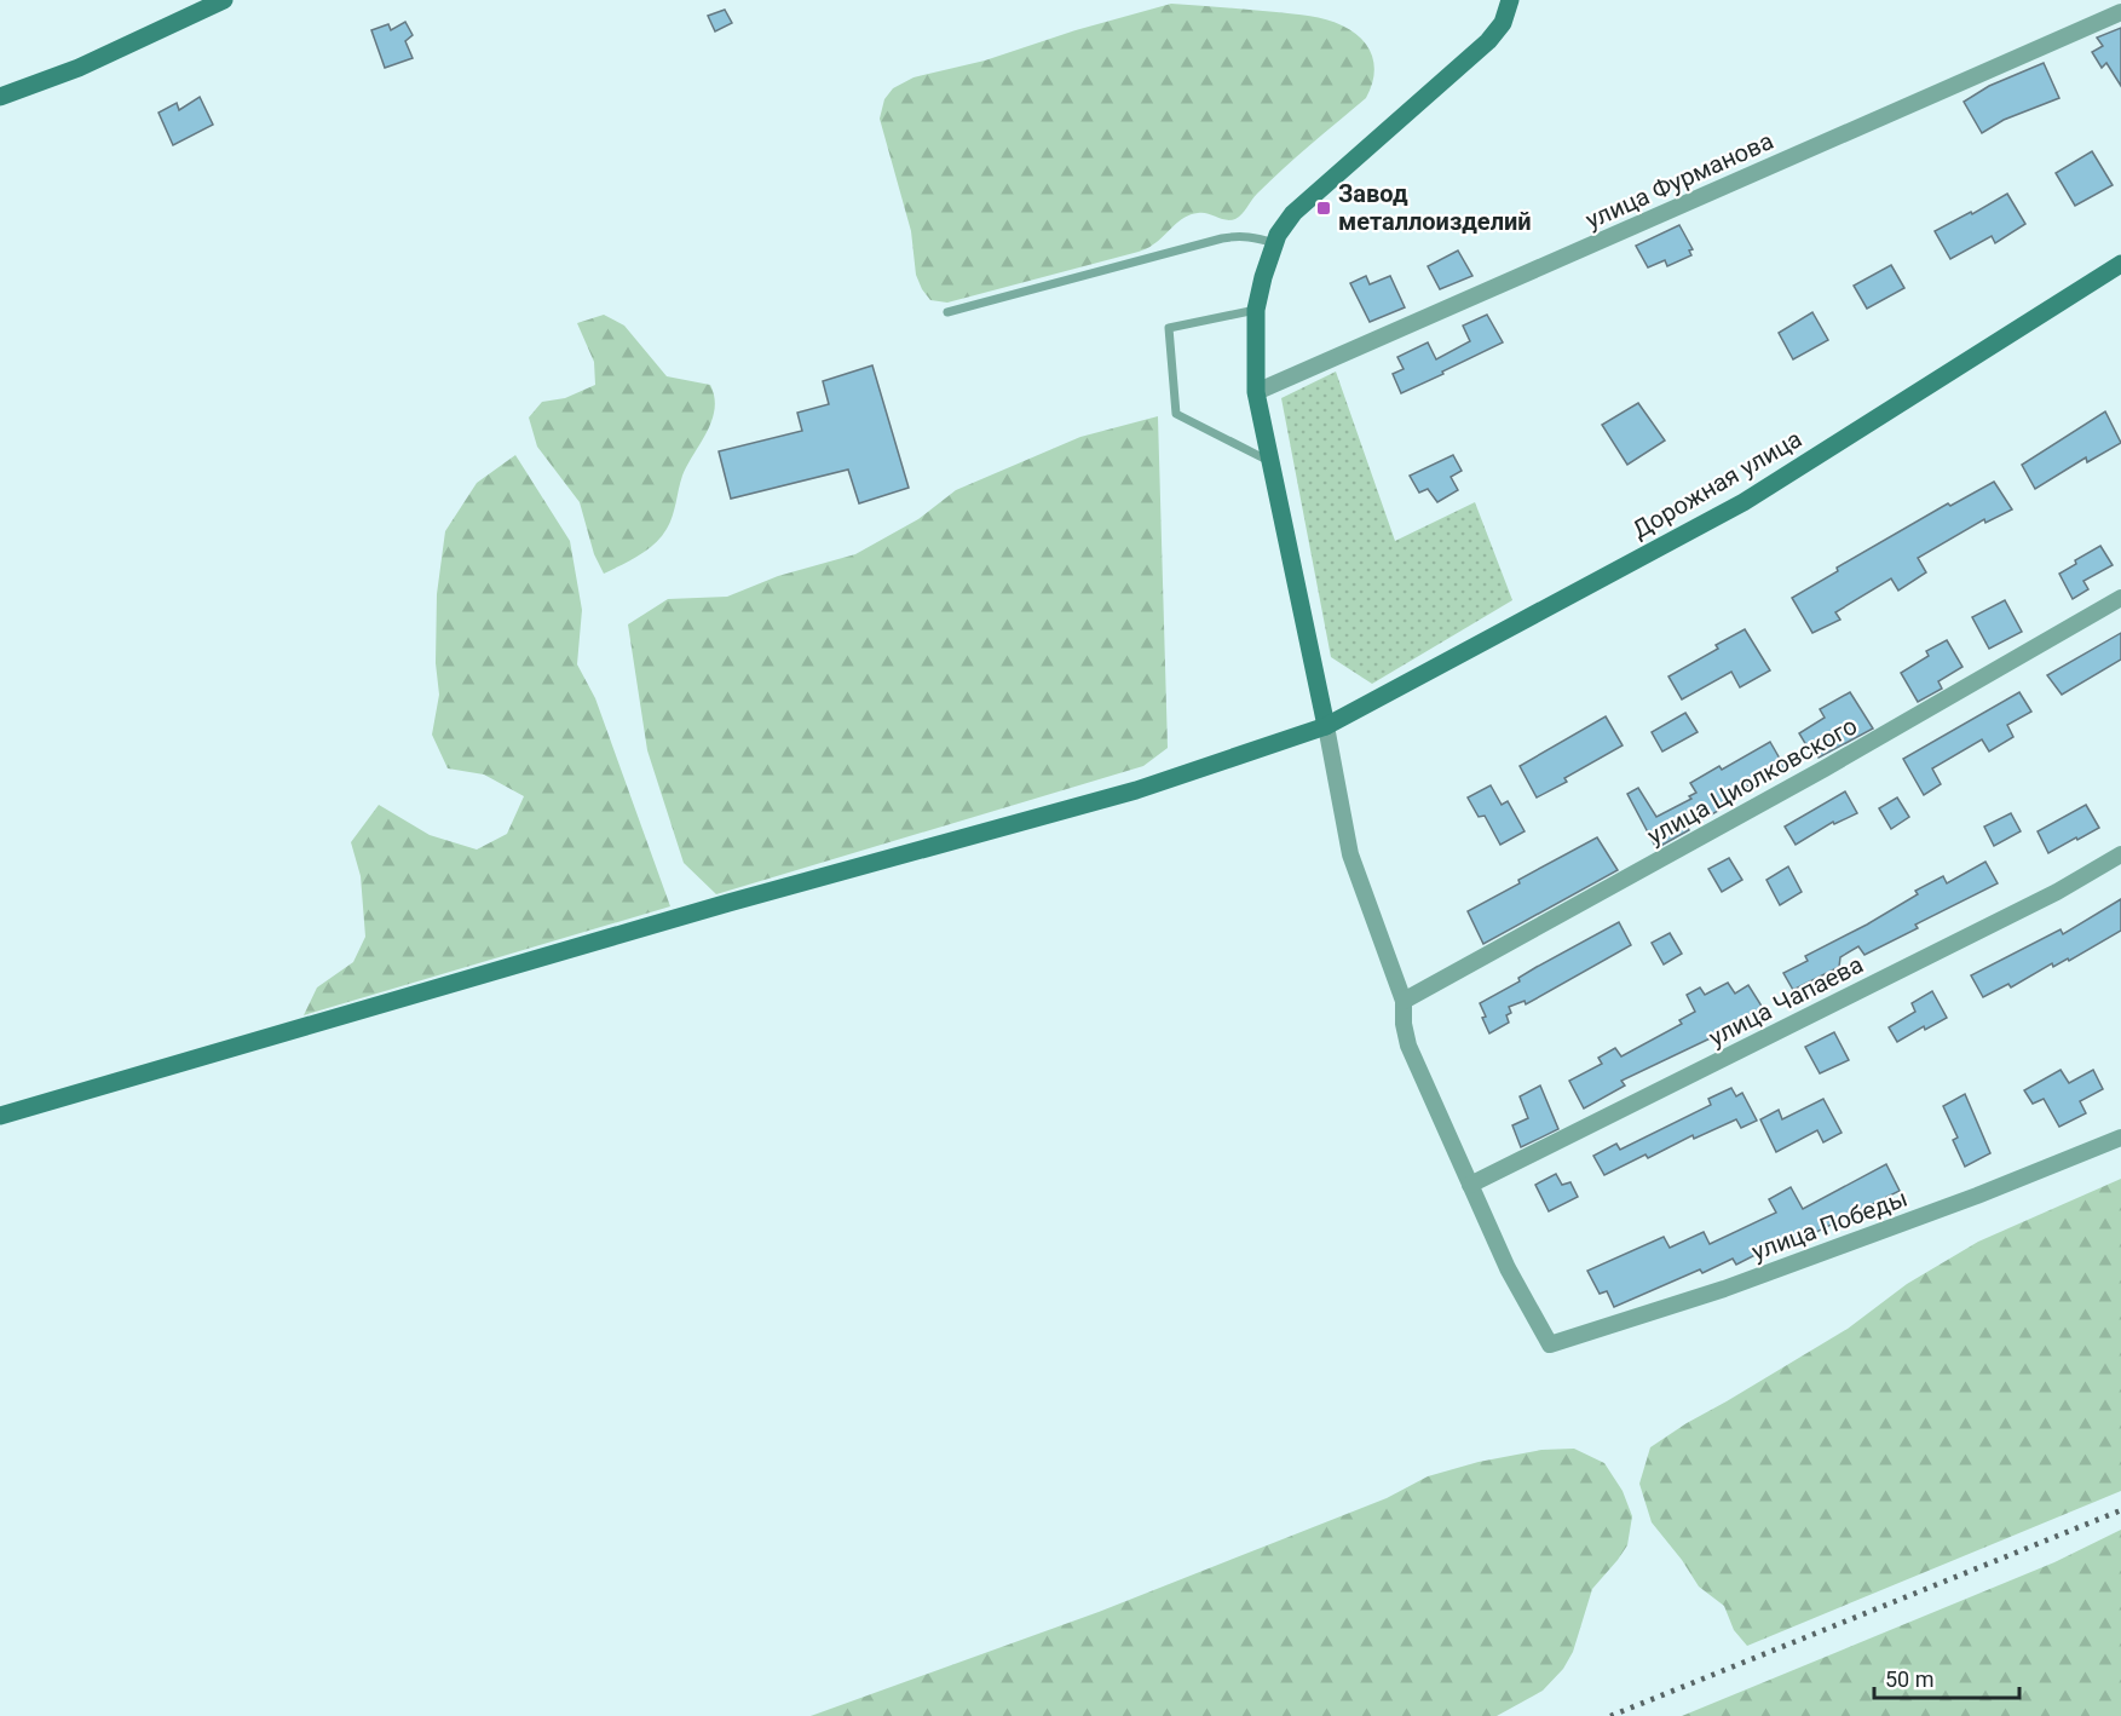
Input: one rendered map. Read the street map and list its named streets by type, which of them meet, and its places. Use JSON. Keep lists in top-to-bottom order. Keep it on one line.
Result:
{"streets":{"main road":["Дорожная улица"],"street":["улица Фурманова","улица Циолковского","улица Чапаева","улица Победы"]},"crossings":[["улица Чапаева","улица Победы"]],"places":{"transit":["Завод металлоизделий"]},"scale_bar":"50 m"}
